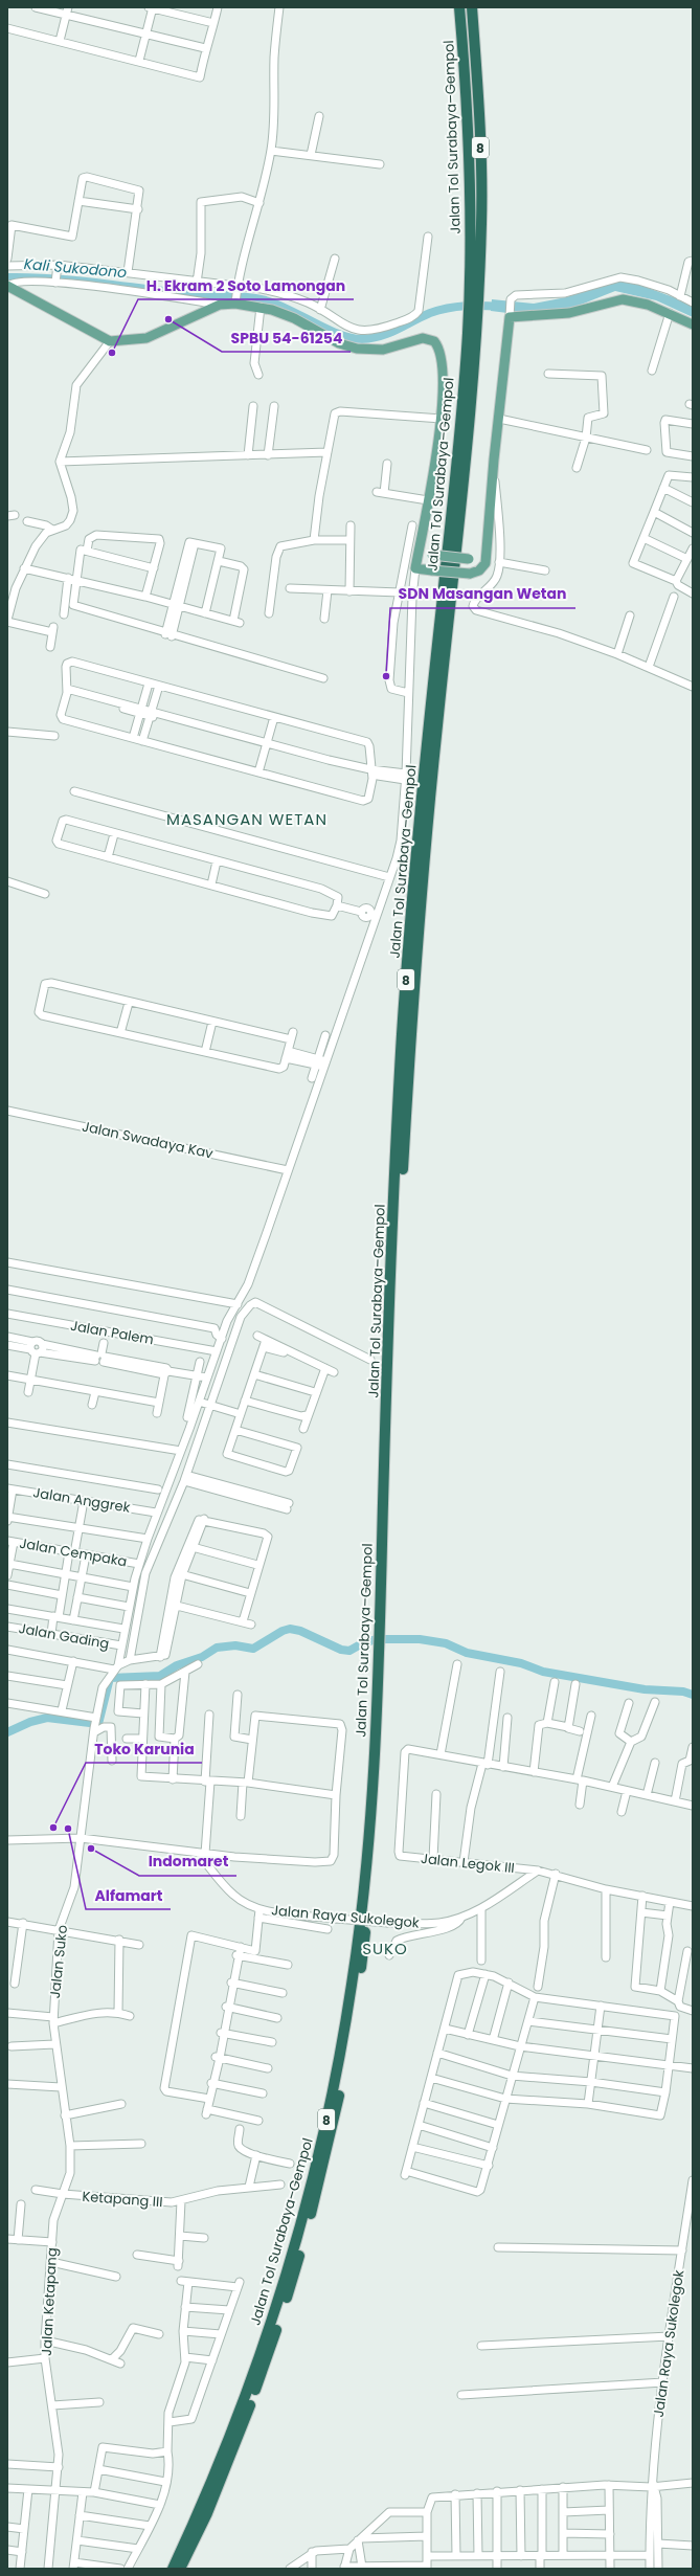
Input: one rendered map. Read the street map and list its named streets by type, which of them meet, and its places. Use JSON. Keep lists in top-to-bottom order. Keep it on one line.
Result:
{"streets":{"highway":["Jalan Tol Surabaya–Gempol","8"],"street":["Jalan Swadaya Kav","Jalan Palem","Jalan Anggrek","Jalan Cempaka","Jalan Gading","Jalan Legok III","Jalan Raya Sukolegok","Jalan Suko","Ketapang III","Jalan Ketapang"]},"crossings":[["Jalan Legok III","Jalan Raya Sukolegok"],["Jalan Suko","Jalan Ketapang"],["Ketapang III","Jalan Ketapang"]],"districts":["MASANGAN WETAN","SUKO"],"water":["Kali Sukodono"],"places":["SPBU 54-61254","H. Ekram 2 Soto Lamongan","SDN Masangan Wetan","Toko Karunia","Alfamart","Indomaret"]}
